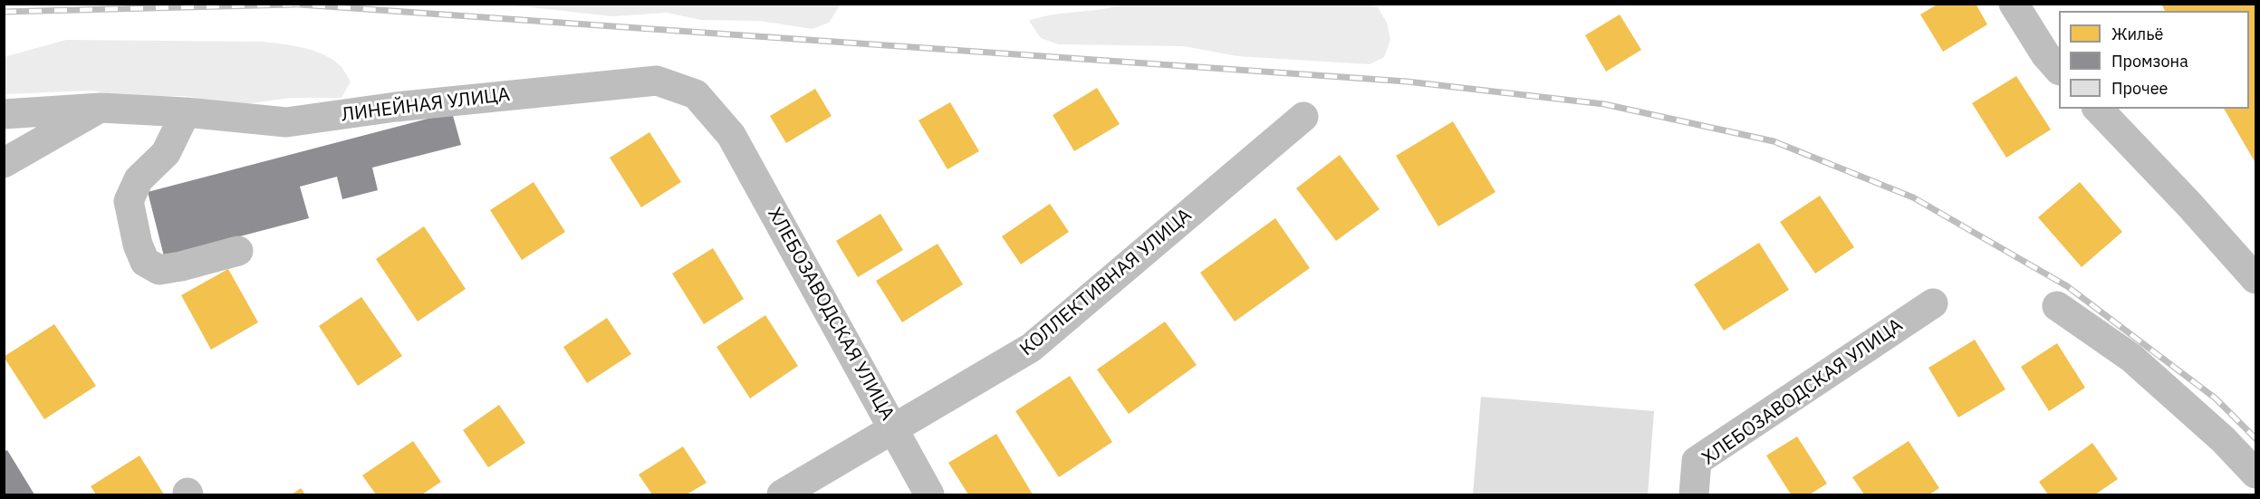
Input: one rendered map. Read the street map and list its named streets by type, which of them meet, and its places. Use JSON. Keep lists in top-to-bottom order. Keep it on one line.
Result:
{"streets":{"street":["ЛИНЕЙНАЯ УЛИЦА","КОЛЛЕКТИВНАЯ УЛИЦА","ХЛЕБОЗАВОДСКАЯ УЛИЦА"]},"crossings":[["ЛИНЕЙНАЯ УЛИЦА","ХЛЕБОЗАВОДСКАЯ УЛИЦА"],["КОЛЛЕКТИВНАЯ УЛИЦА","ХЛЕБОЗАВОДСКАЯ УЛИЦА"]],"legend":["Жильё","Промзона","Прочее"]}
